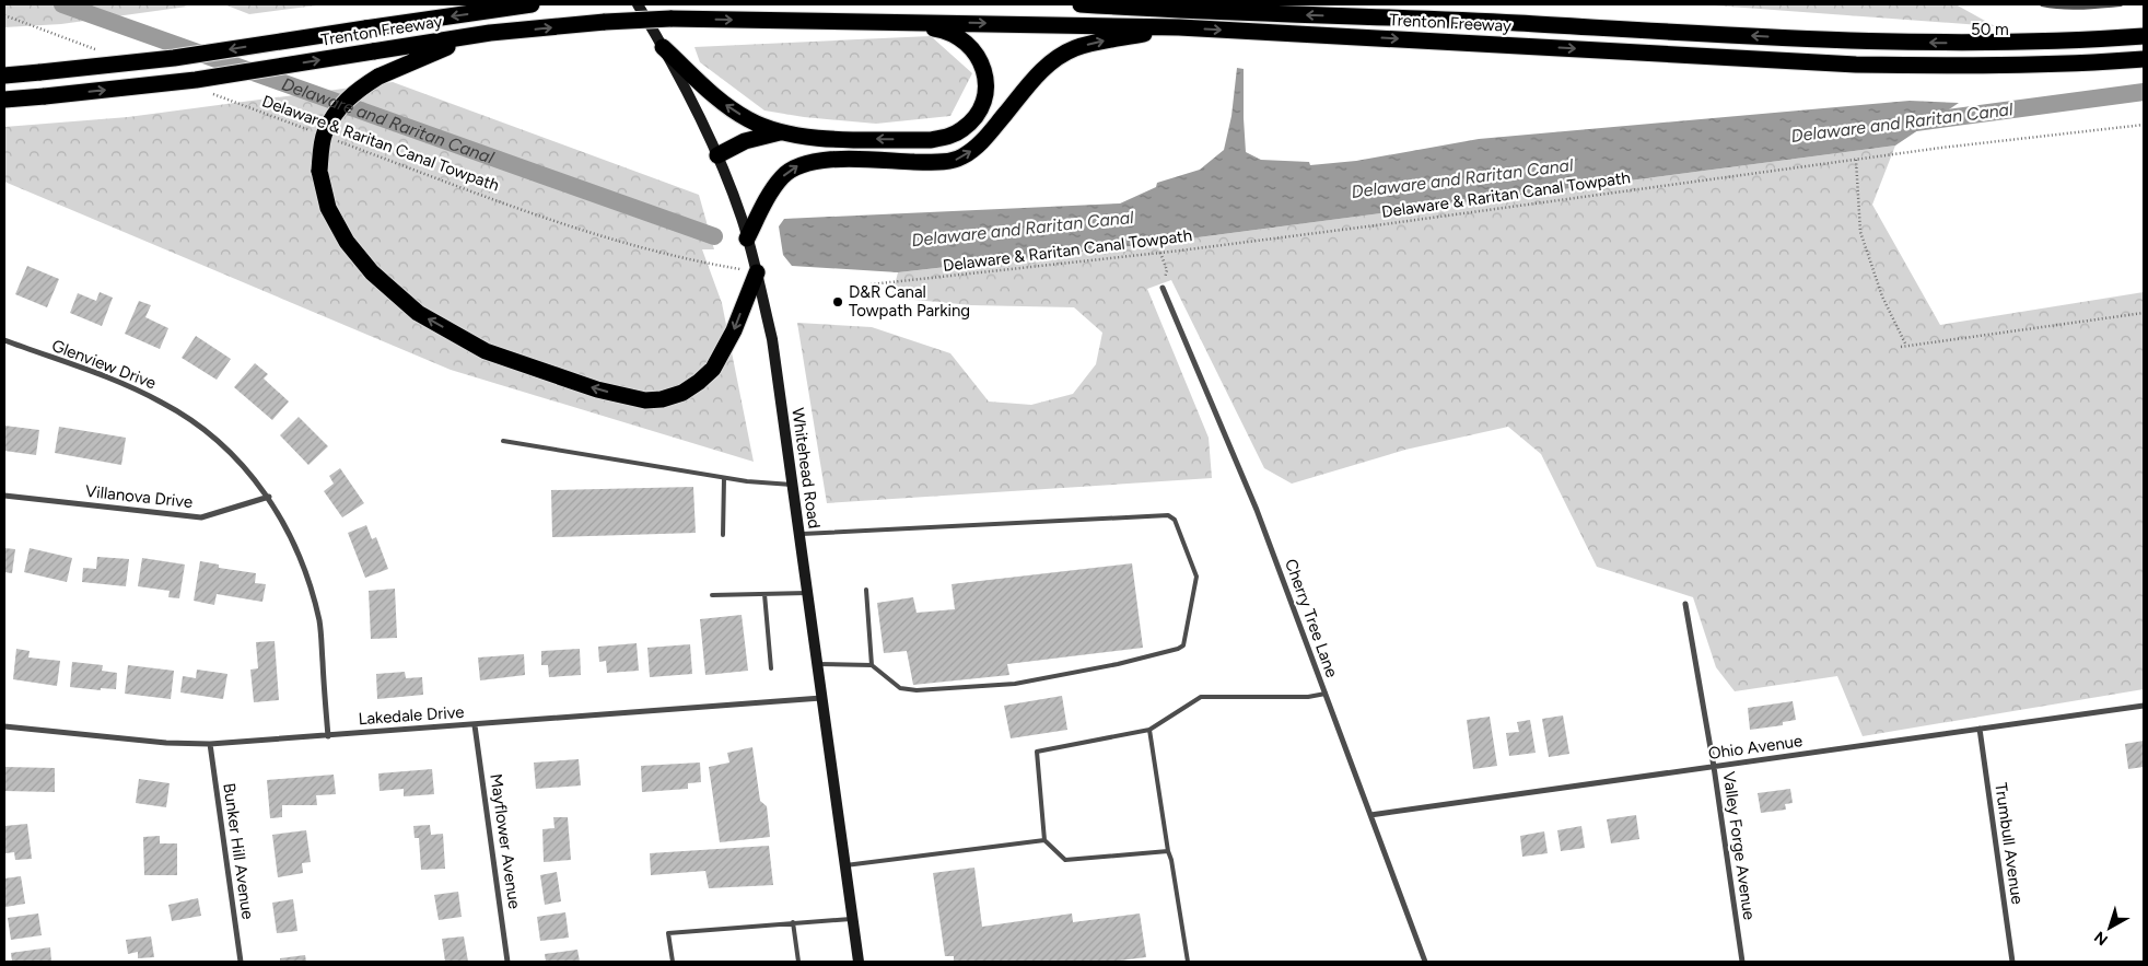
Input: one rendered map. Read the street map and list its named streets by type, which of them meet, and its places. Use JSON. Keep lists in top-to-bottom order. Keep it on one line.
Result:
{"streets":{"highway":["Trenton Freeway"],"main road":["Whitehead Road"],"street":["Glenview Drive","Villanova Drive","Cherry Tree Lane","Lakedale Drive","Ohio Avenue","Mayflower Avenue","Trumbull Avenue","Valley Forge Avenue","Bunker Hill Avenue"],"path":["Delaware & Raritan Canal Towpath"]},"crossings":[["Delaware & Raritan Canal Towpath","Whitehead Road"],["Glenview Drive","Villanova Drive"],["Glenview Drive","Lakedale Drive"],["Whitehead Road","Lakedale Drive"],["Cherry Tree Lane","Ohio Avenue"],["Lakedale Drive","Mayflower Avenue"],["Lakedale Drive","Bunker Hill Avenue"],["Ohio Avenue","Trumbull Avenue"],["Ohio Avenue","Valley Forge Avenue"]],"water":["Delaware and Raritan Canal"],"places":["D&R Canal Towpath Parking"],"scale_bar":"50 m","north":"bottom left"}
